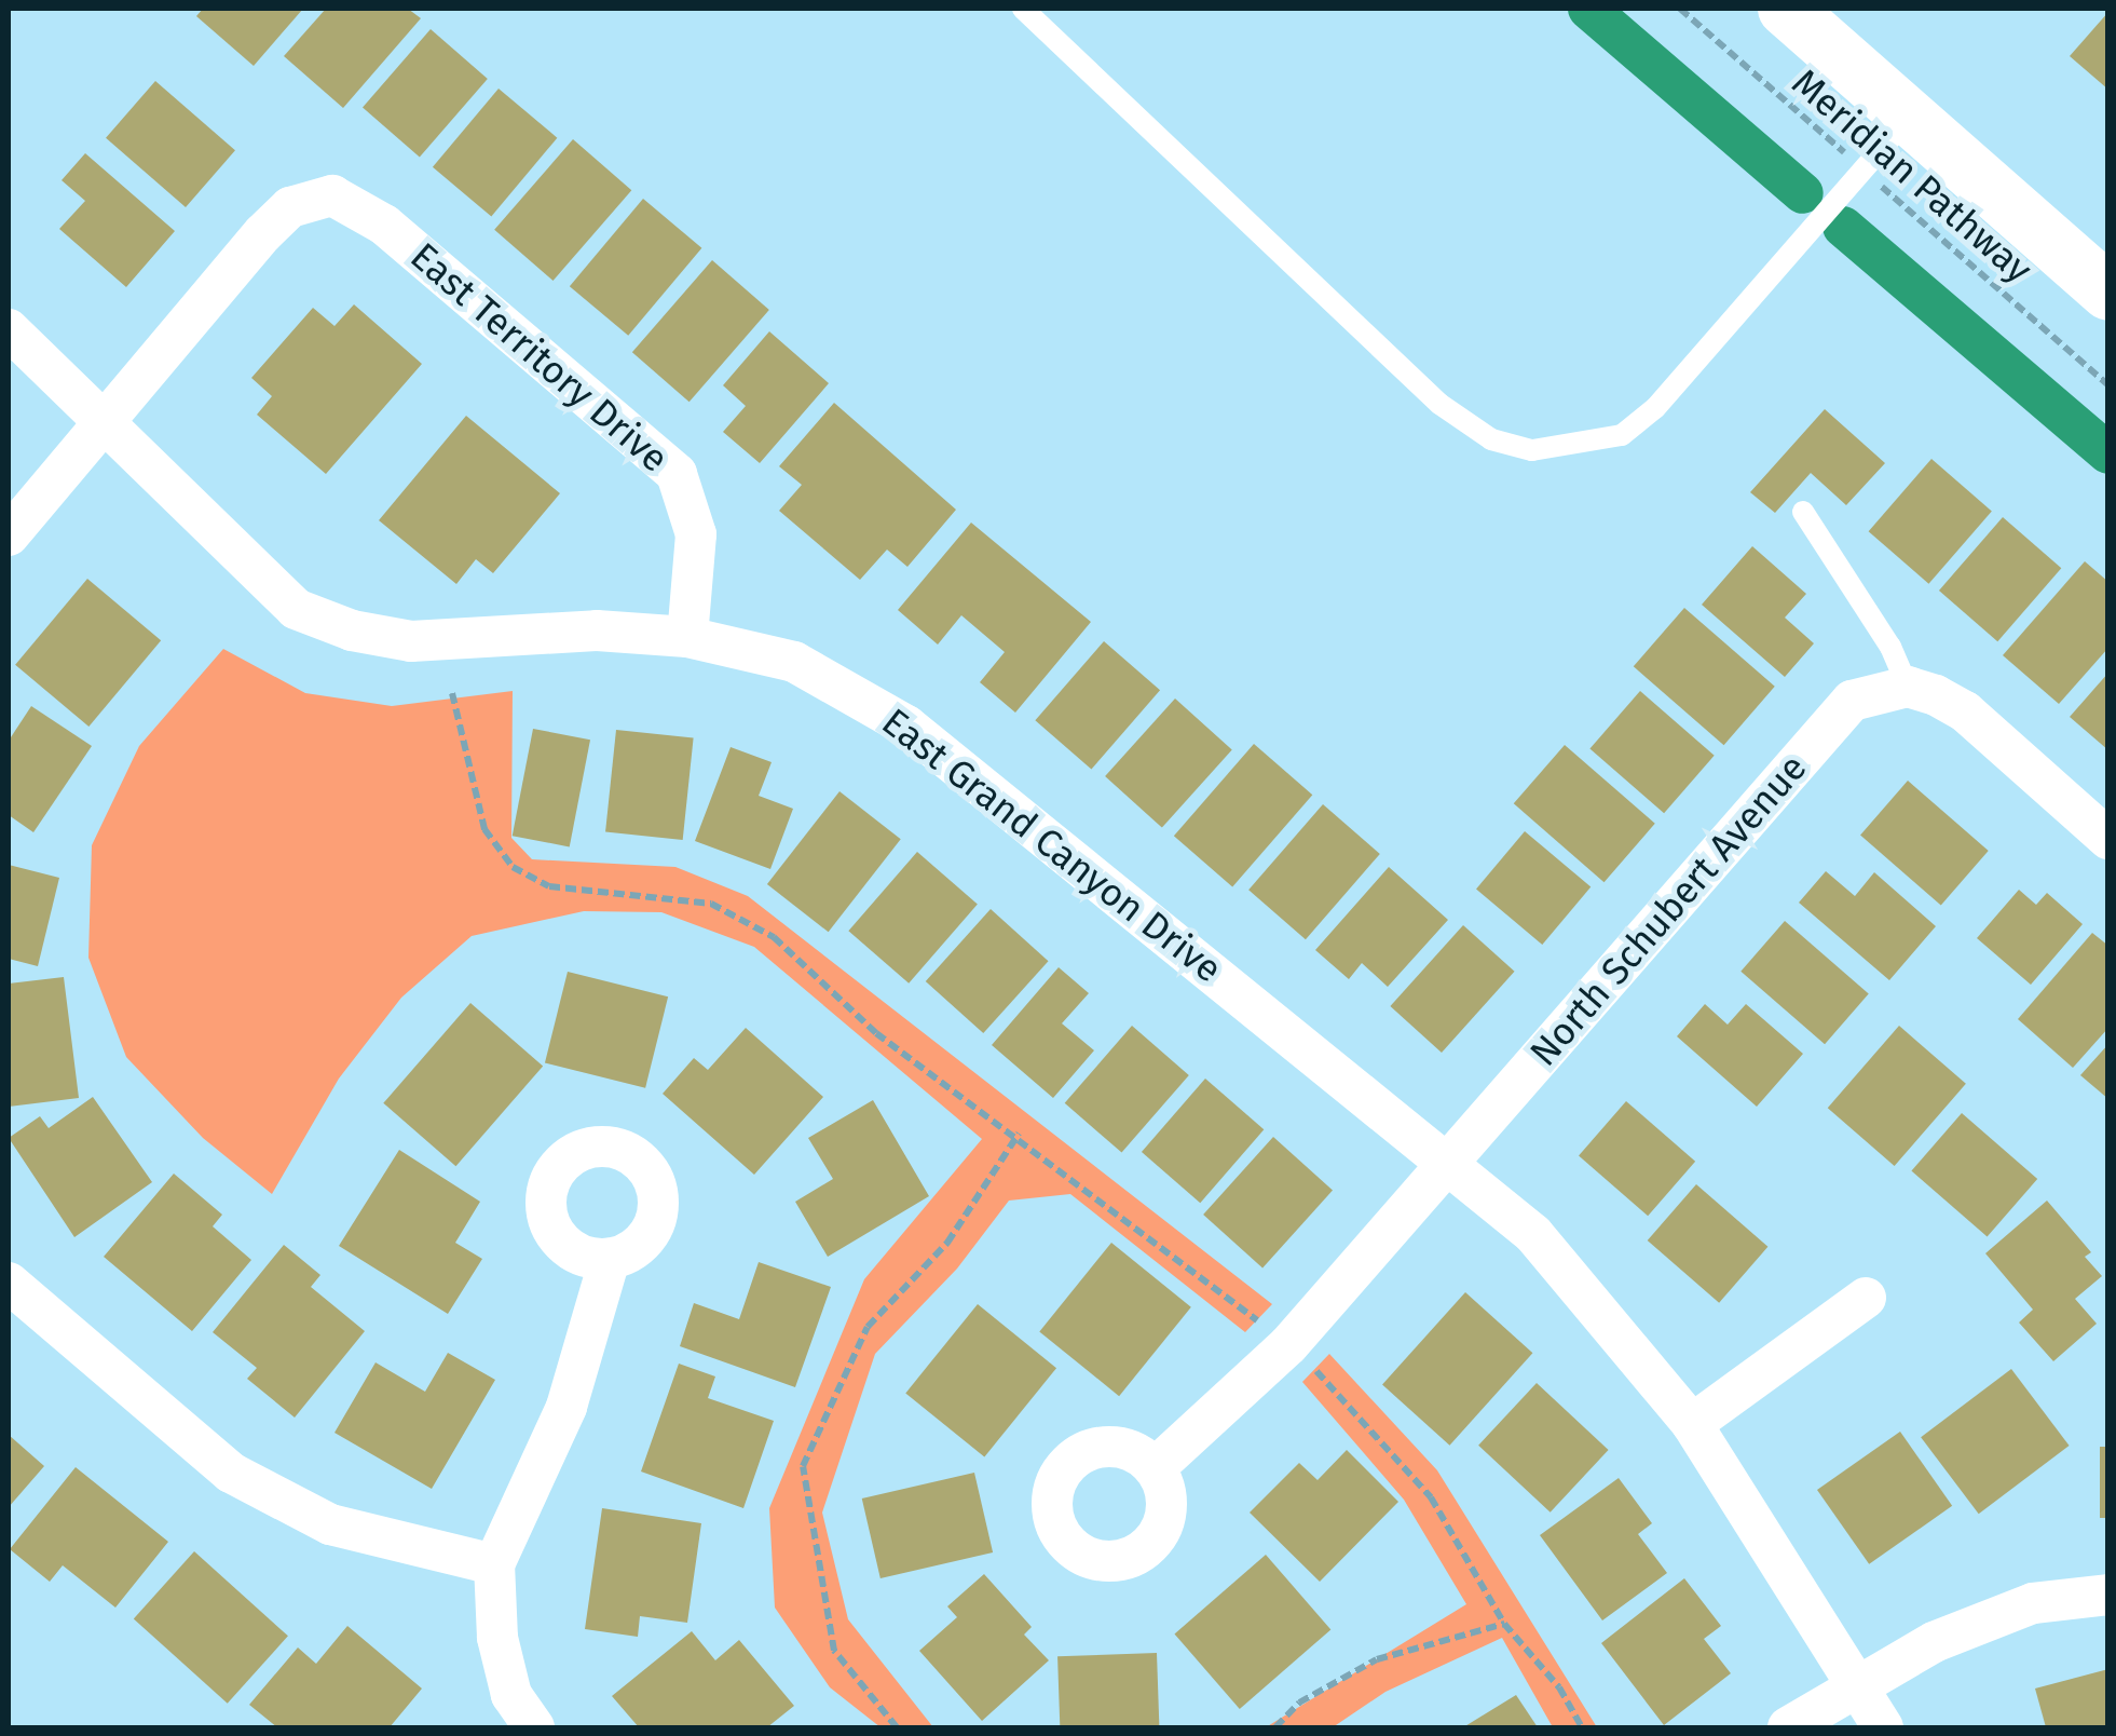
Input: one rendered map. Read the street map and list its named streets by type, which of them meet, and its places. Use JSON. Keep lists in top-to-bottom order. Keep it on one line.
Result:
{"streets":{"street":["East Territory Drive","East Grand Canyon Drive","North Schubert Avenue"],"path":["Meridian Pathway"]},"crossings":[["East Territory Drive","East Grand Canyon Drive"],["East Grand Canyon Drive","North Schubert Avenue"]]}
